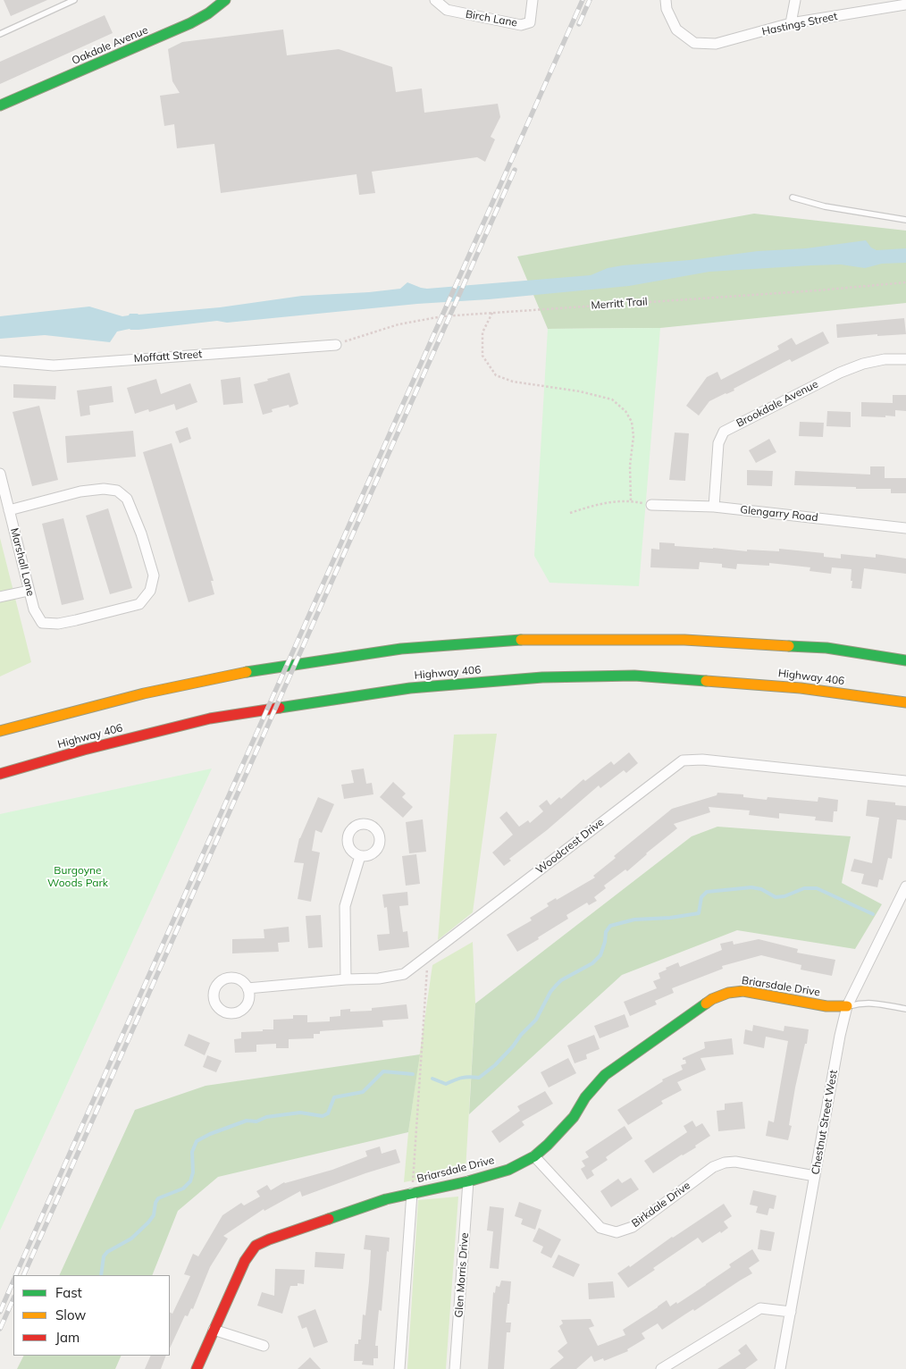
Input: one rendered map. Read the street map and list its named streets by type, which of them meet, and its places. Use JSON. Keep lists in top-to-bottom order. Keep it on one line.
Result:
{"streets":{"main road":["Oakdale Avenue","Highway 406","Briarsdale Drive"],"street":["Birch Lane","Hastings Street","Moffatt Street","Brookdale Avenue","Glengarry Road","Marshall Lane","Woodcrest Drive","Chestnut Street West","Birkdale Drive","Glen Morris Drive"],"path":["Merritt Trail"]},"crossings":[["Merritt Trail","Moffatt Street"],["Brookdale Avenue","Glengarry Road"],["Briarsdale Drive","Chestnut Street West"],["Briarsdale Drive","Birkdale Drive"],["Briarsdale Drive","Glen Morris Drive"],["Chestnut Street West","Birkdale Drive"]],"parks":["Burgoyne Woods Park"],"legend":["Fast","Slow","Jam"]}
